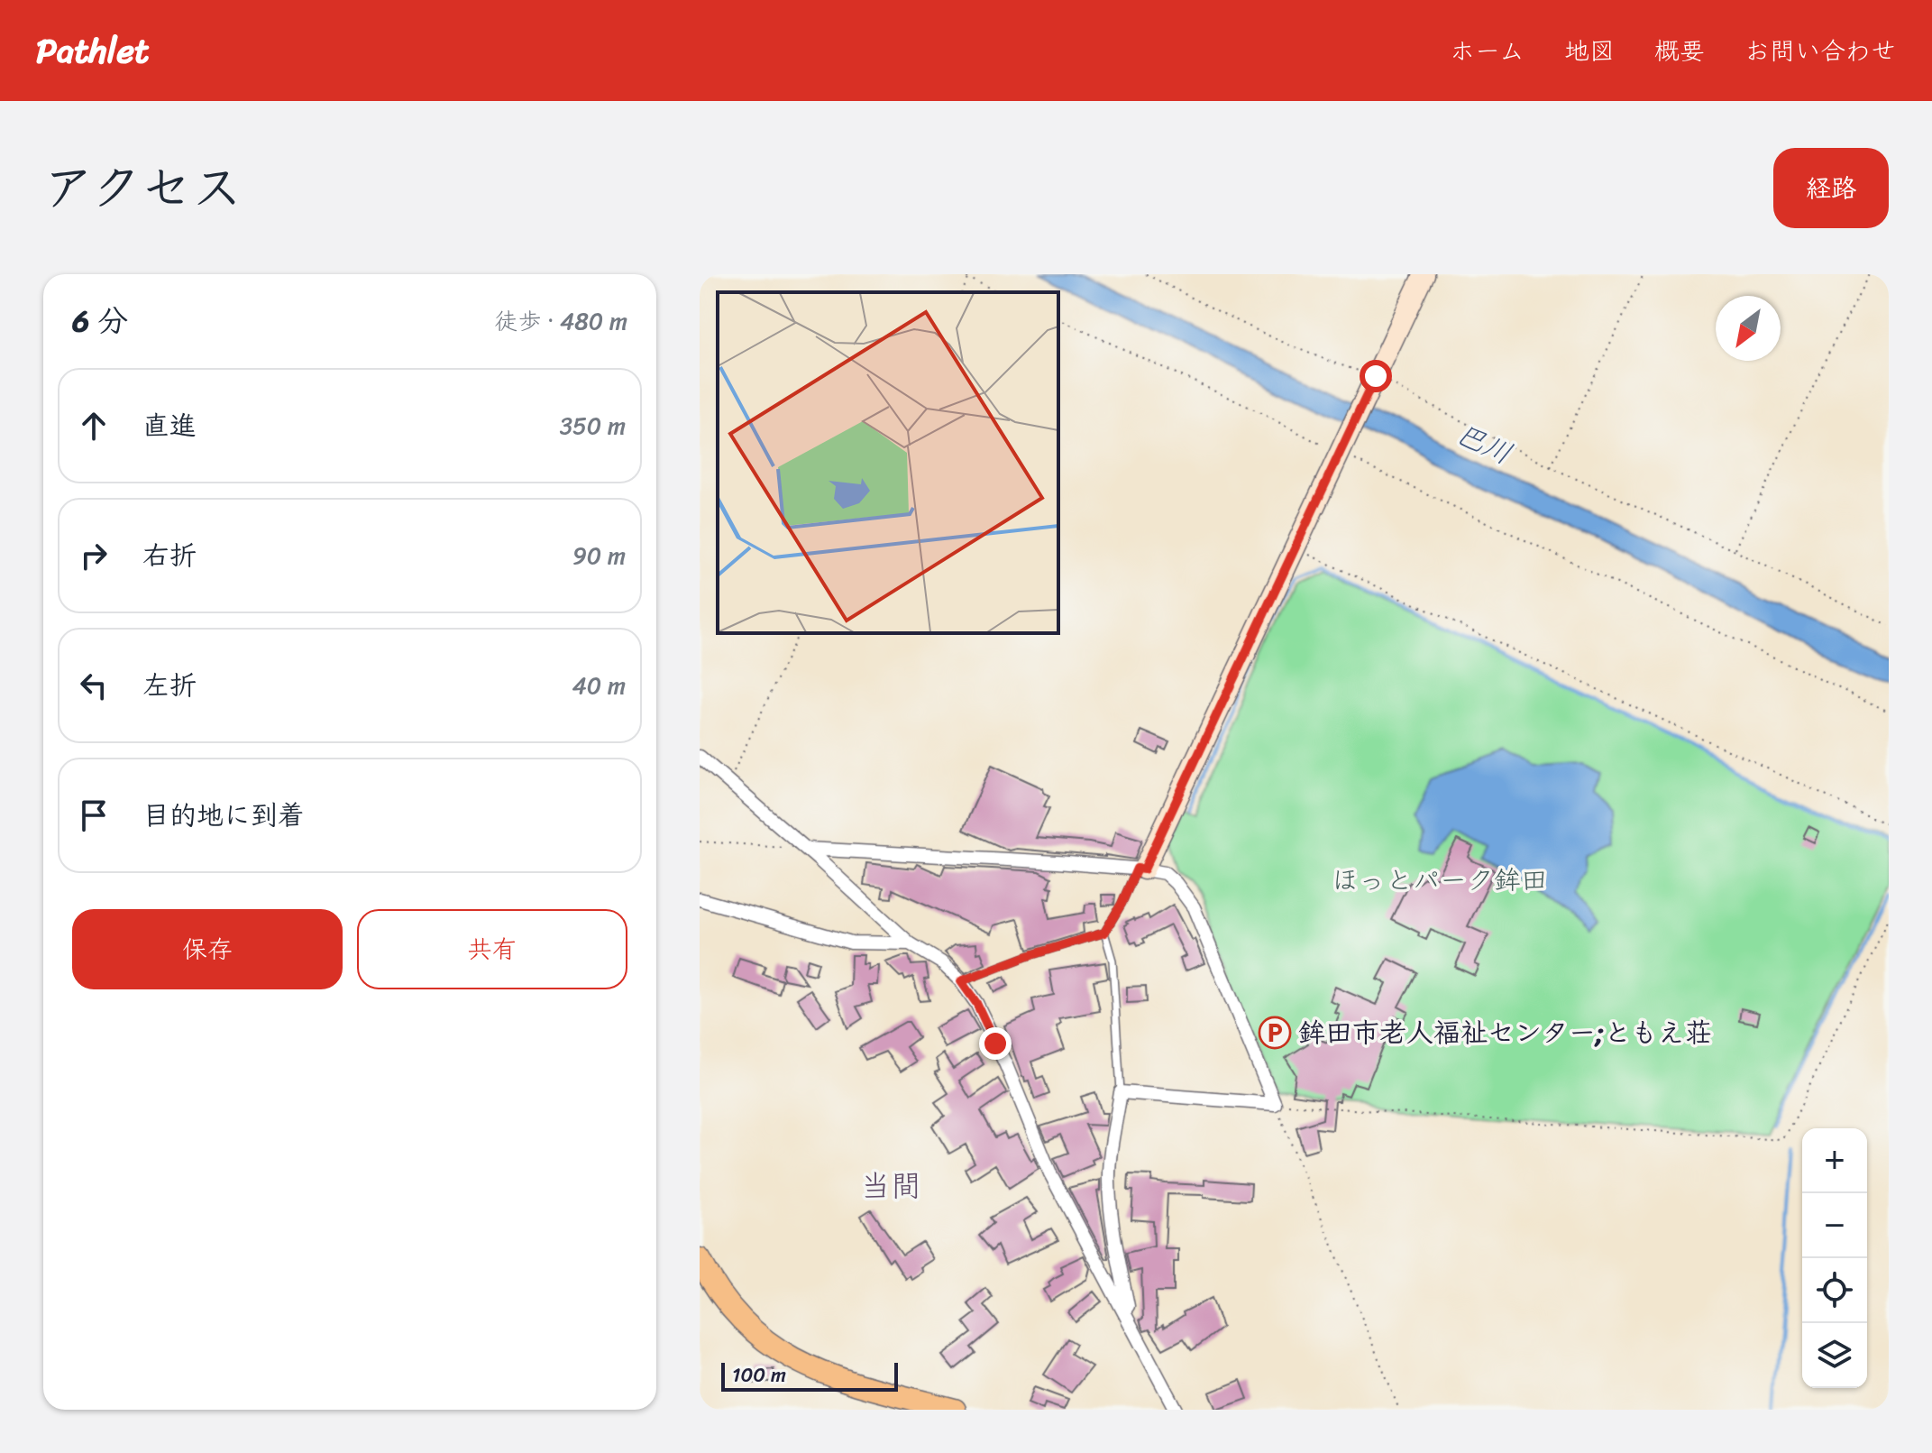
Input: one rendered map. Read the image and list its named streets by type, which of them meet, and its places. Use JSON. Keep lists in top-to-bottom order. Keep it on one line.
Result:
{"districts":["当間"],"water":["巴川"],"parks":["ほっとパーク鉾田"],"places":{"parking":["鉾田市老人福祉センター;ともえ荘"]},"scale_bar":"100 m","north":"bottom left","page":{"header":"Pathlet","nav":["ホーム","地図","概要","お問い合わせ"],"title":"アクセス","buttons":["経路",["保存","共有"]],"heading":["6 分","徒歩 · 480 m"],"list":[["直進","350 m"],["右折","90 m"],["左折","40 m"],"目的地に到着"],"map_buttons":["+","−"],"scale":"100 m"}}
